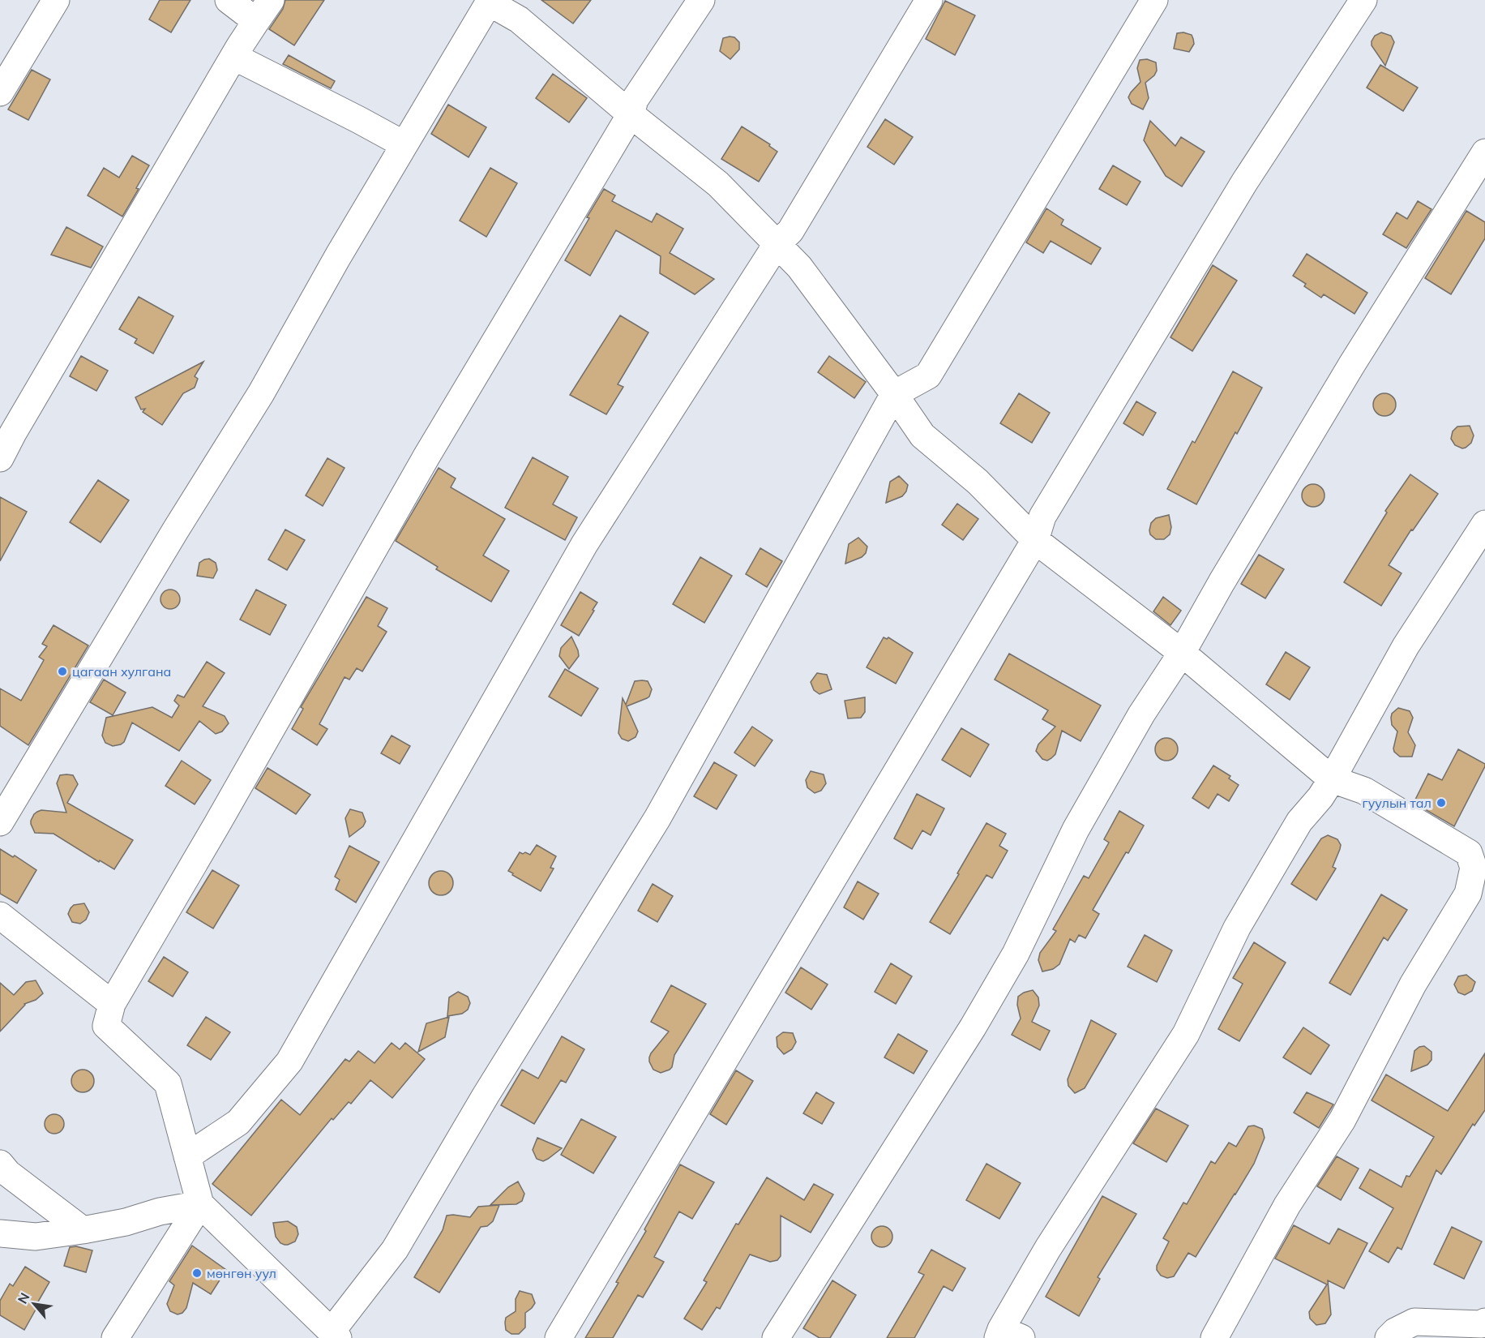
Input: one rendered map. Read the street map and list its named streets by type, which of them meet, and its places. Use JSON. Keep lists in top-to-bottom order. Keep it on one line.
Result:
{"places":["цагаан хулгана","гуулын тал","мөнгөн уул"],"north":"top left"}
